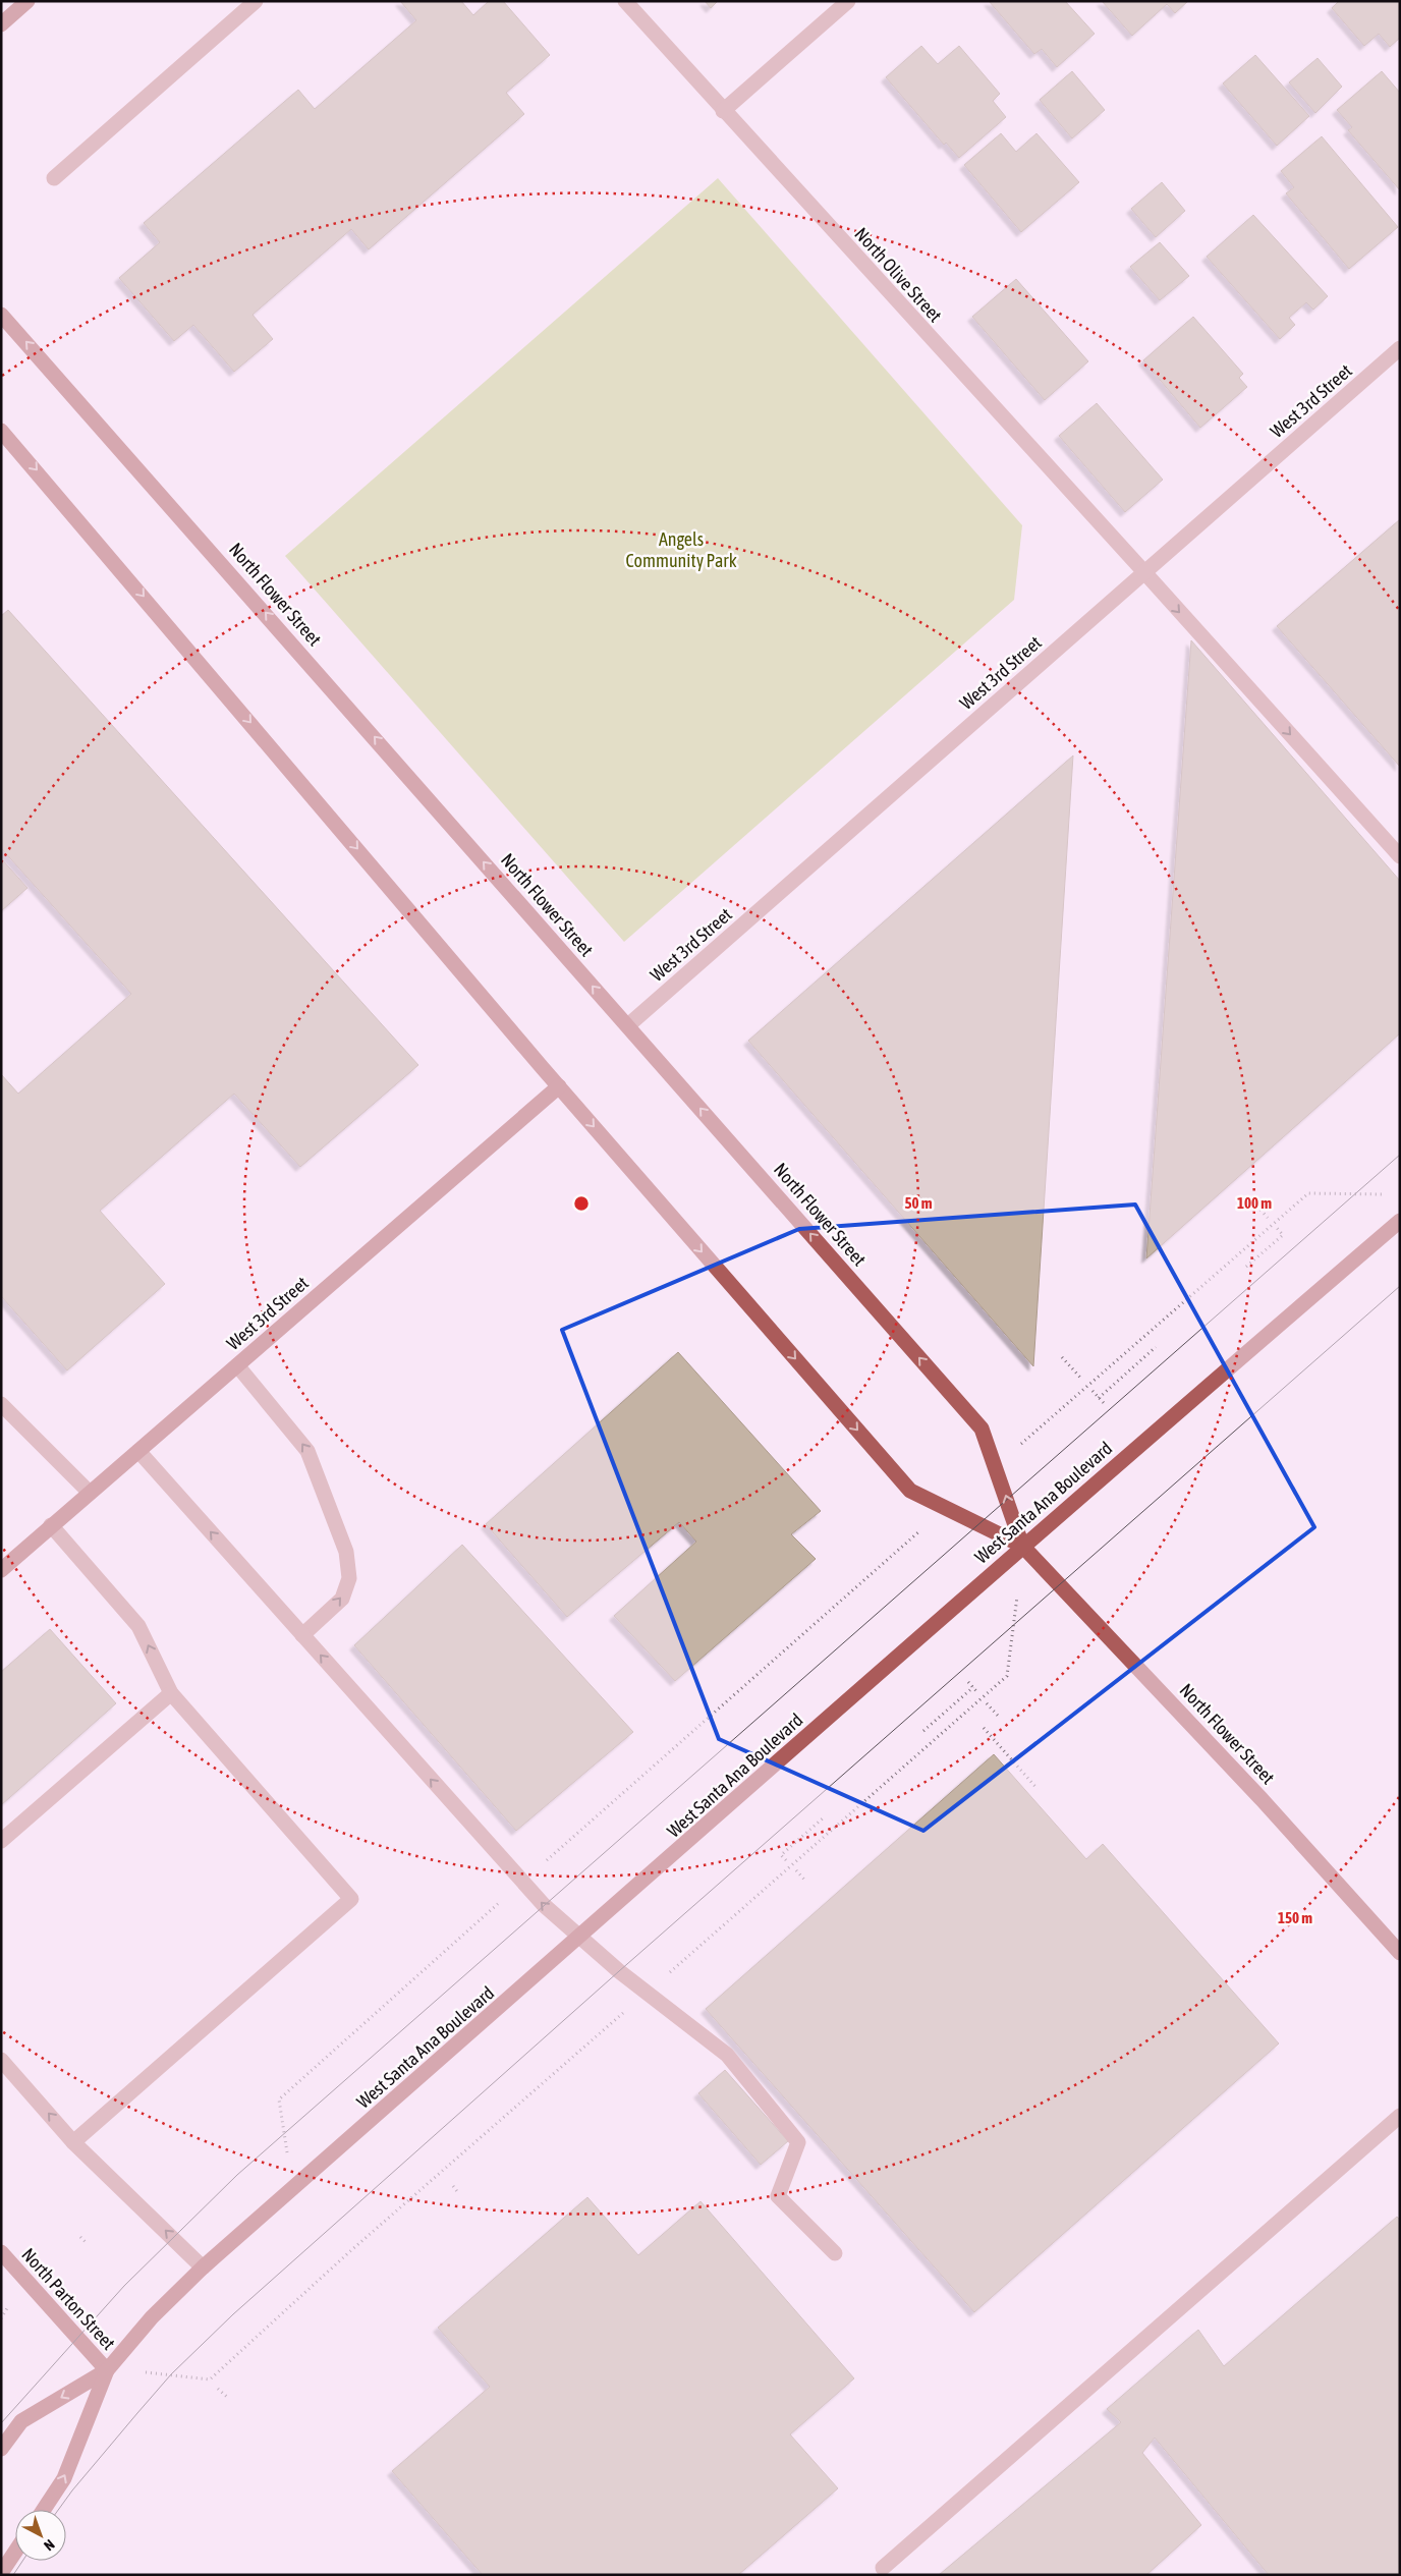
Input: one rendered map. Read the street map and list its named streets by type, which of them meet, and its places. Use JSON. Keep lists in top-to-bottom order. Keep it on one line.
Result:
{"streets":{"main road":["West 3rd Street","North Flower Street","West Santa Ana Boulevard","North Parton Street"],"street":["North Olive Street"]},"crossings":[["North Olive Street","West 3rd Street"],["West 3rd Street","North Flower Street"],["North Flower Street","West Santa Ana Boulevard"],["West Santa Ana Boulevard","North Parton Street"]],"parks":["Angels Community Park"],"north":"bottom right","rings":["50 m","100 m","150 m"]}
